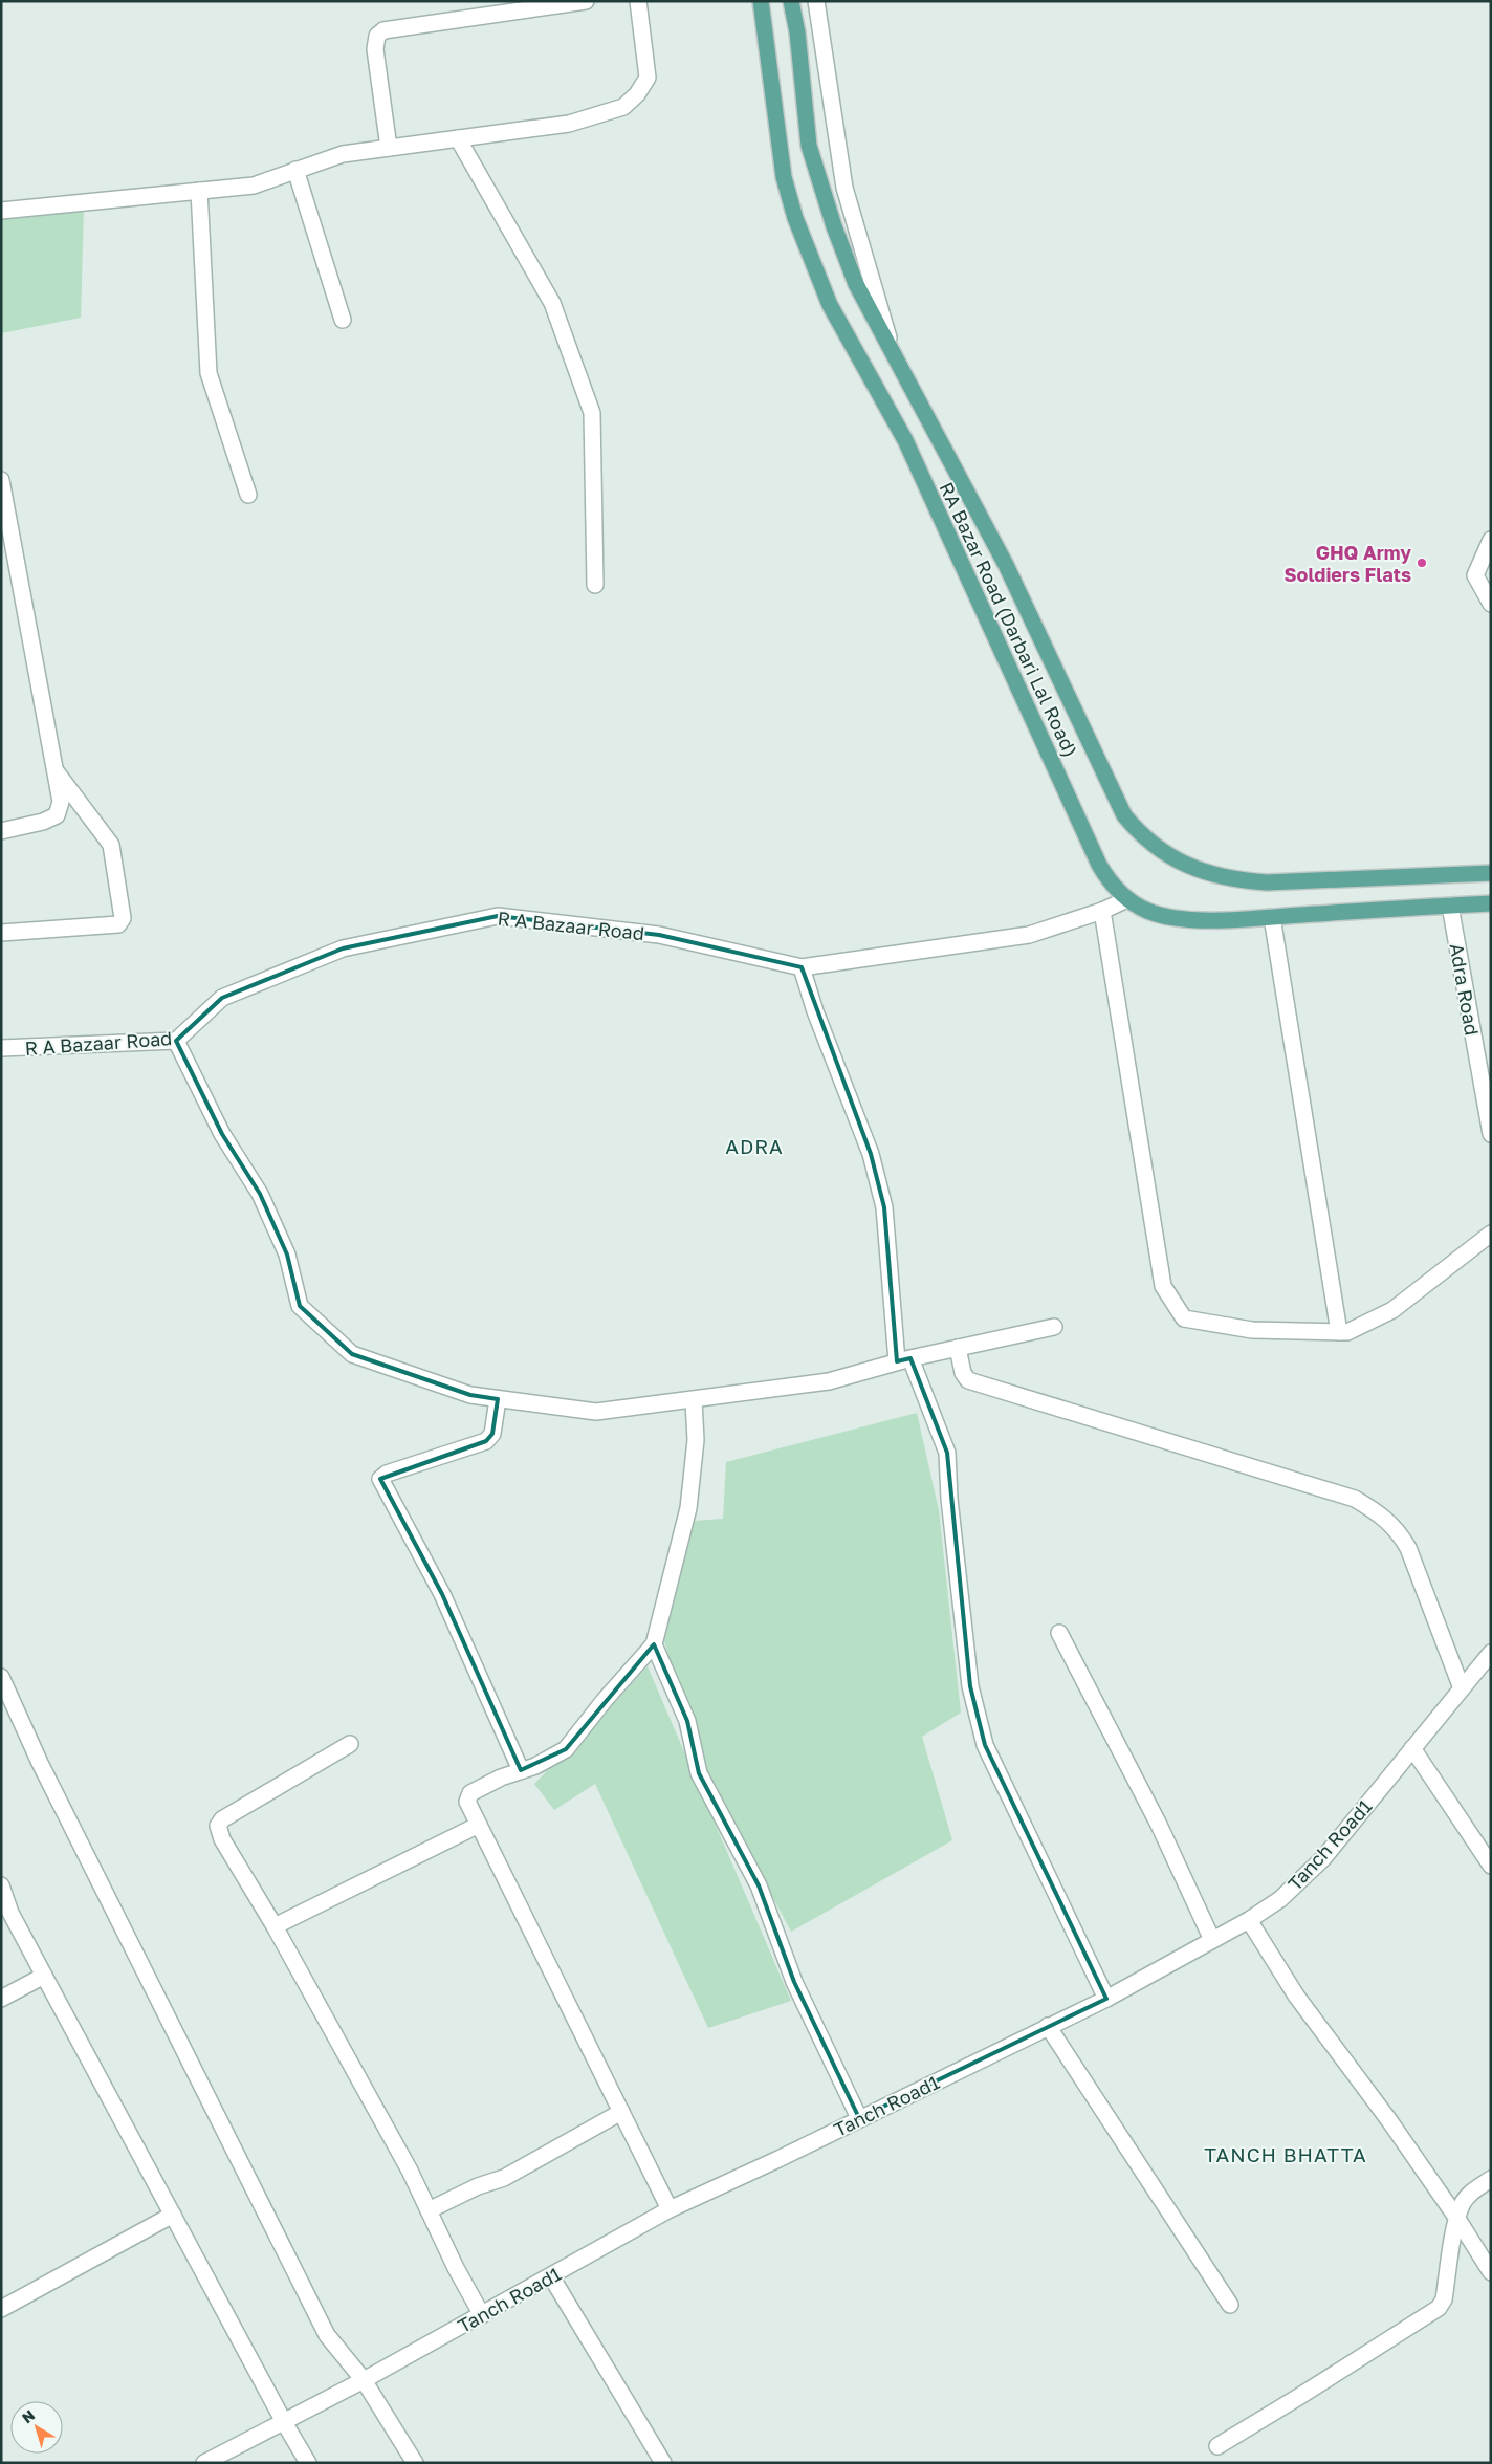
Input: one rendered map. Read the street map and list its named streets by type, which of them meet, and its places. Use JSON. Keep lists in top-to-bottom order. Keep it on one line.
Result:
{"streets":{"main road":["RA Bazar Road (Darbari Lal Road)"],"street":["R A Bazaar Road","Adra Road","Tanch Road1"]},"crossings":[["RA Bazar Road (Darbari Lal Road)","R A Bazaar Road"],["RA Bazar Road (Darbari Lal Road)","Adra Road"]],"districts":["ADRA","TANCH BHATTA"],"places":["GHQ Army Soldiers Flats"],"north":"top left"}
